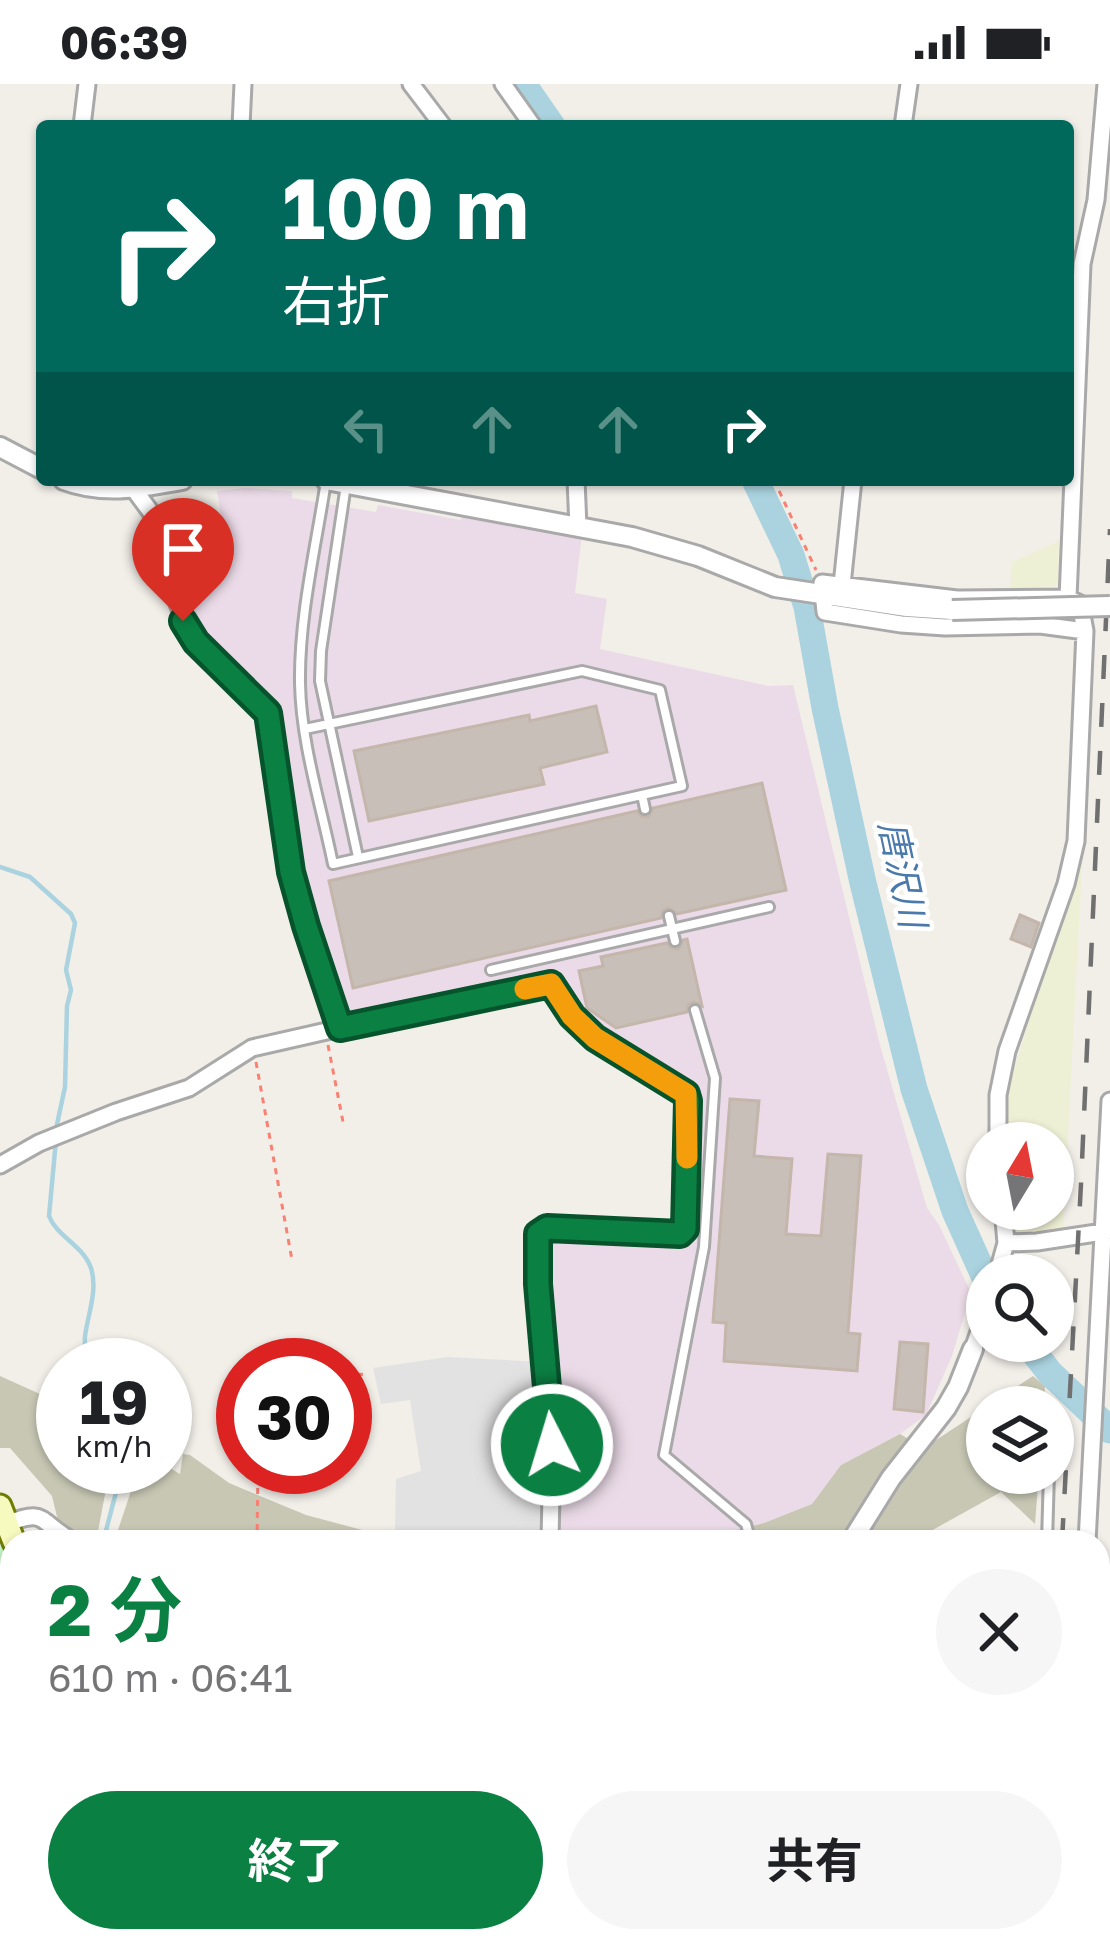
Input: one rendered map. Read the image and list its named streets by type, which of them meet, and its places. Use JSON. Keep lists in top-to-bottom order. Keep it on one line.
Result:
{"water":["唐沢川"],"north":"top","page":{"status":"06:39","turn":["100 m","右折"],"speed":"19 km/h","limit":"30","heading":["2 分","610 m · 06:41"],"buttons":["終了","共有"]}}
